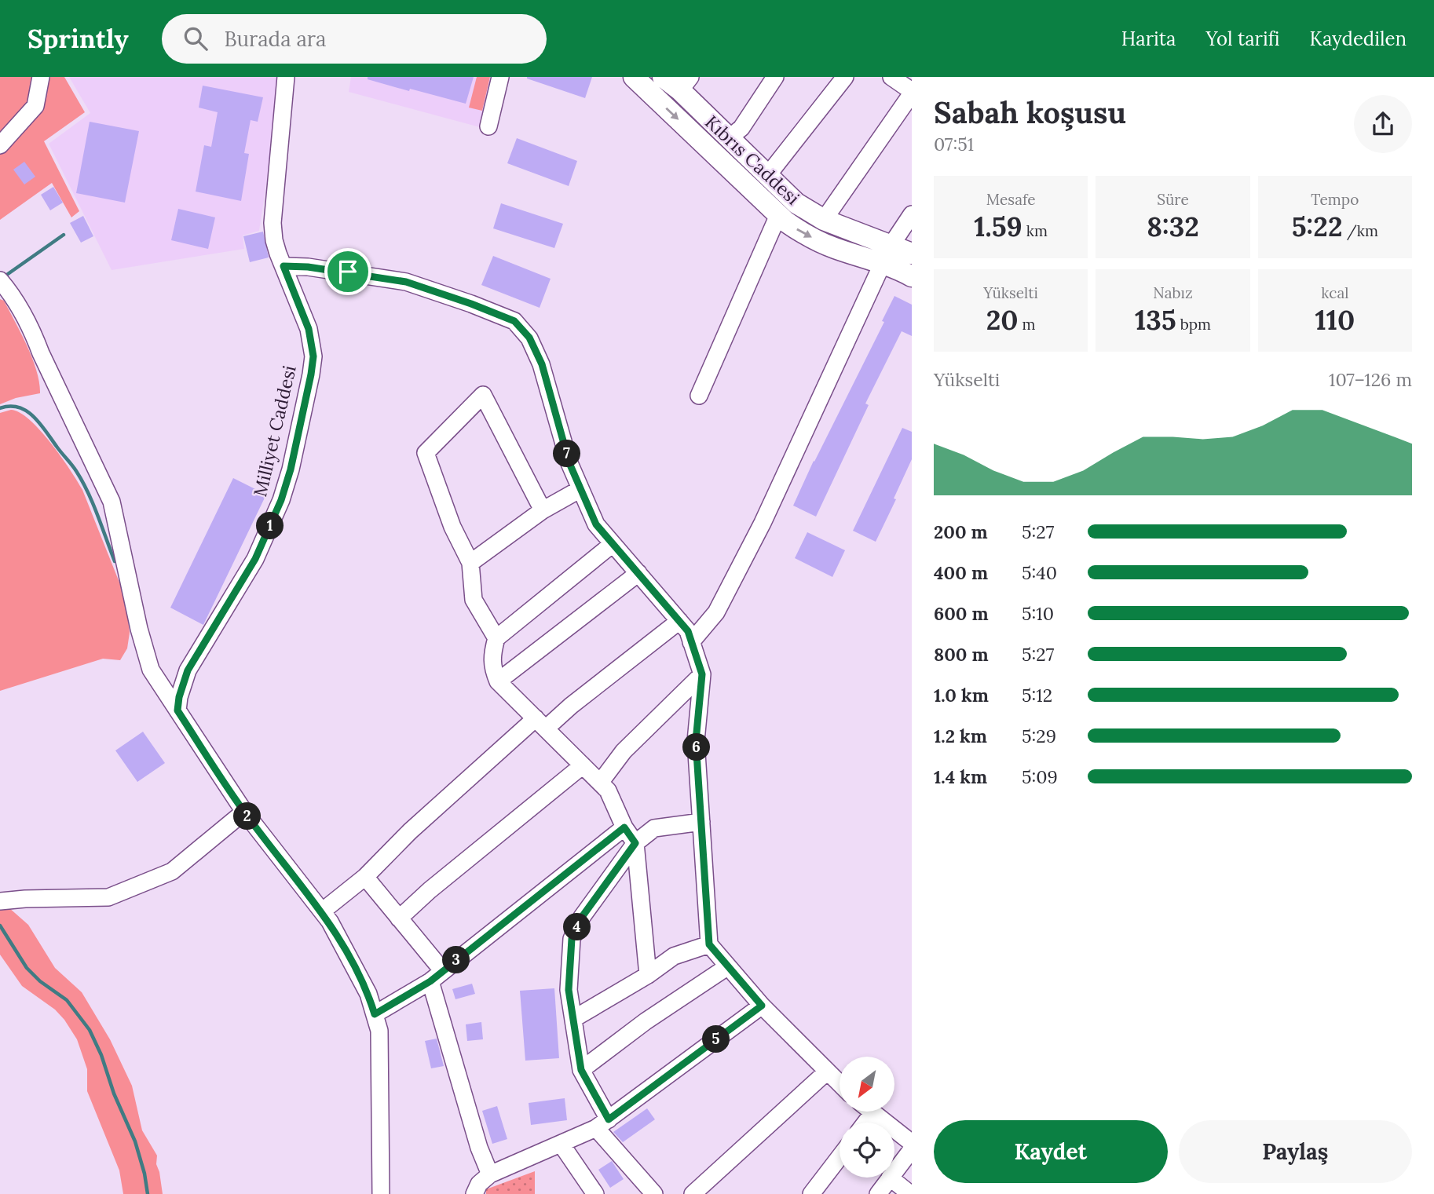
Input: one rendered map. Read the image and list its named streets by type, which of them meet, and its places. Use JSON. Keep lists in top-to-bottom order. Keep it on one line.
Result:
{"streets":{"main road":["Kıbrıs Caddesi"],"street":["Milliyet Caddesi"]},"north":"bottom left","page":{"header":"Sprintly","search":"Burada ara","nav":["Harita","Yol tarifi","Kaydedilen"],"heading":["Sabah koşusu","07:51"],"stats":[["Mesafe","1.59 km"],["Süre","8:32"],["Tempo","5:22 /km"],["Yükselti","20 m"],["Nabız","135 bpm"],["kcal","110"]],"chart":["Yükselti","107–126 m"],"pins":["7","1","6","2","4","3","5"],"list":[{"name":"200 m","note":"5:27"},{"name":"400 m","note":"5:40"},{"name":"600 m","note":"5:10"},{"name":"800 m","note":"5:27"},{"name":"1.0 km","note":"5:12"},{"name":"1.2 km","note":"5:29"},{"name":"1.4 km","note":"5:09"}],"buttons":["Kaydet","Paylaş"]}}
